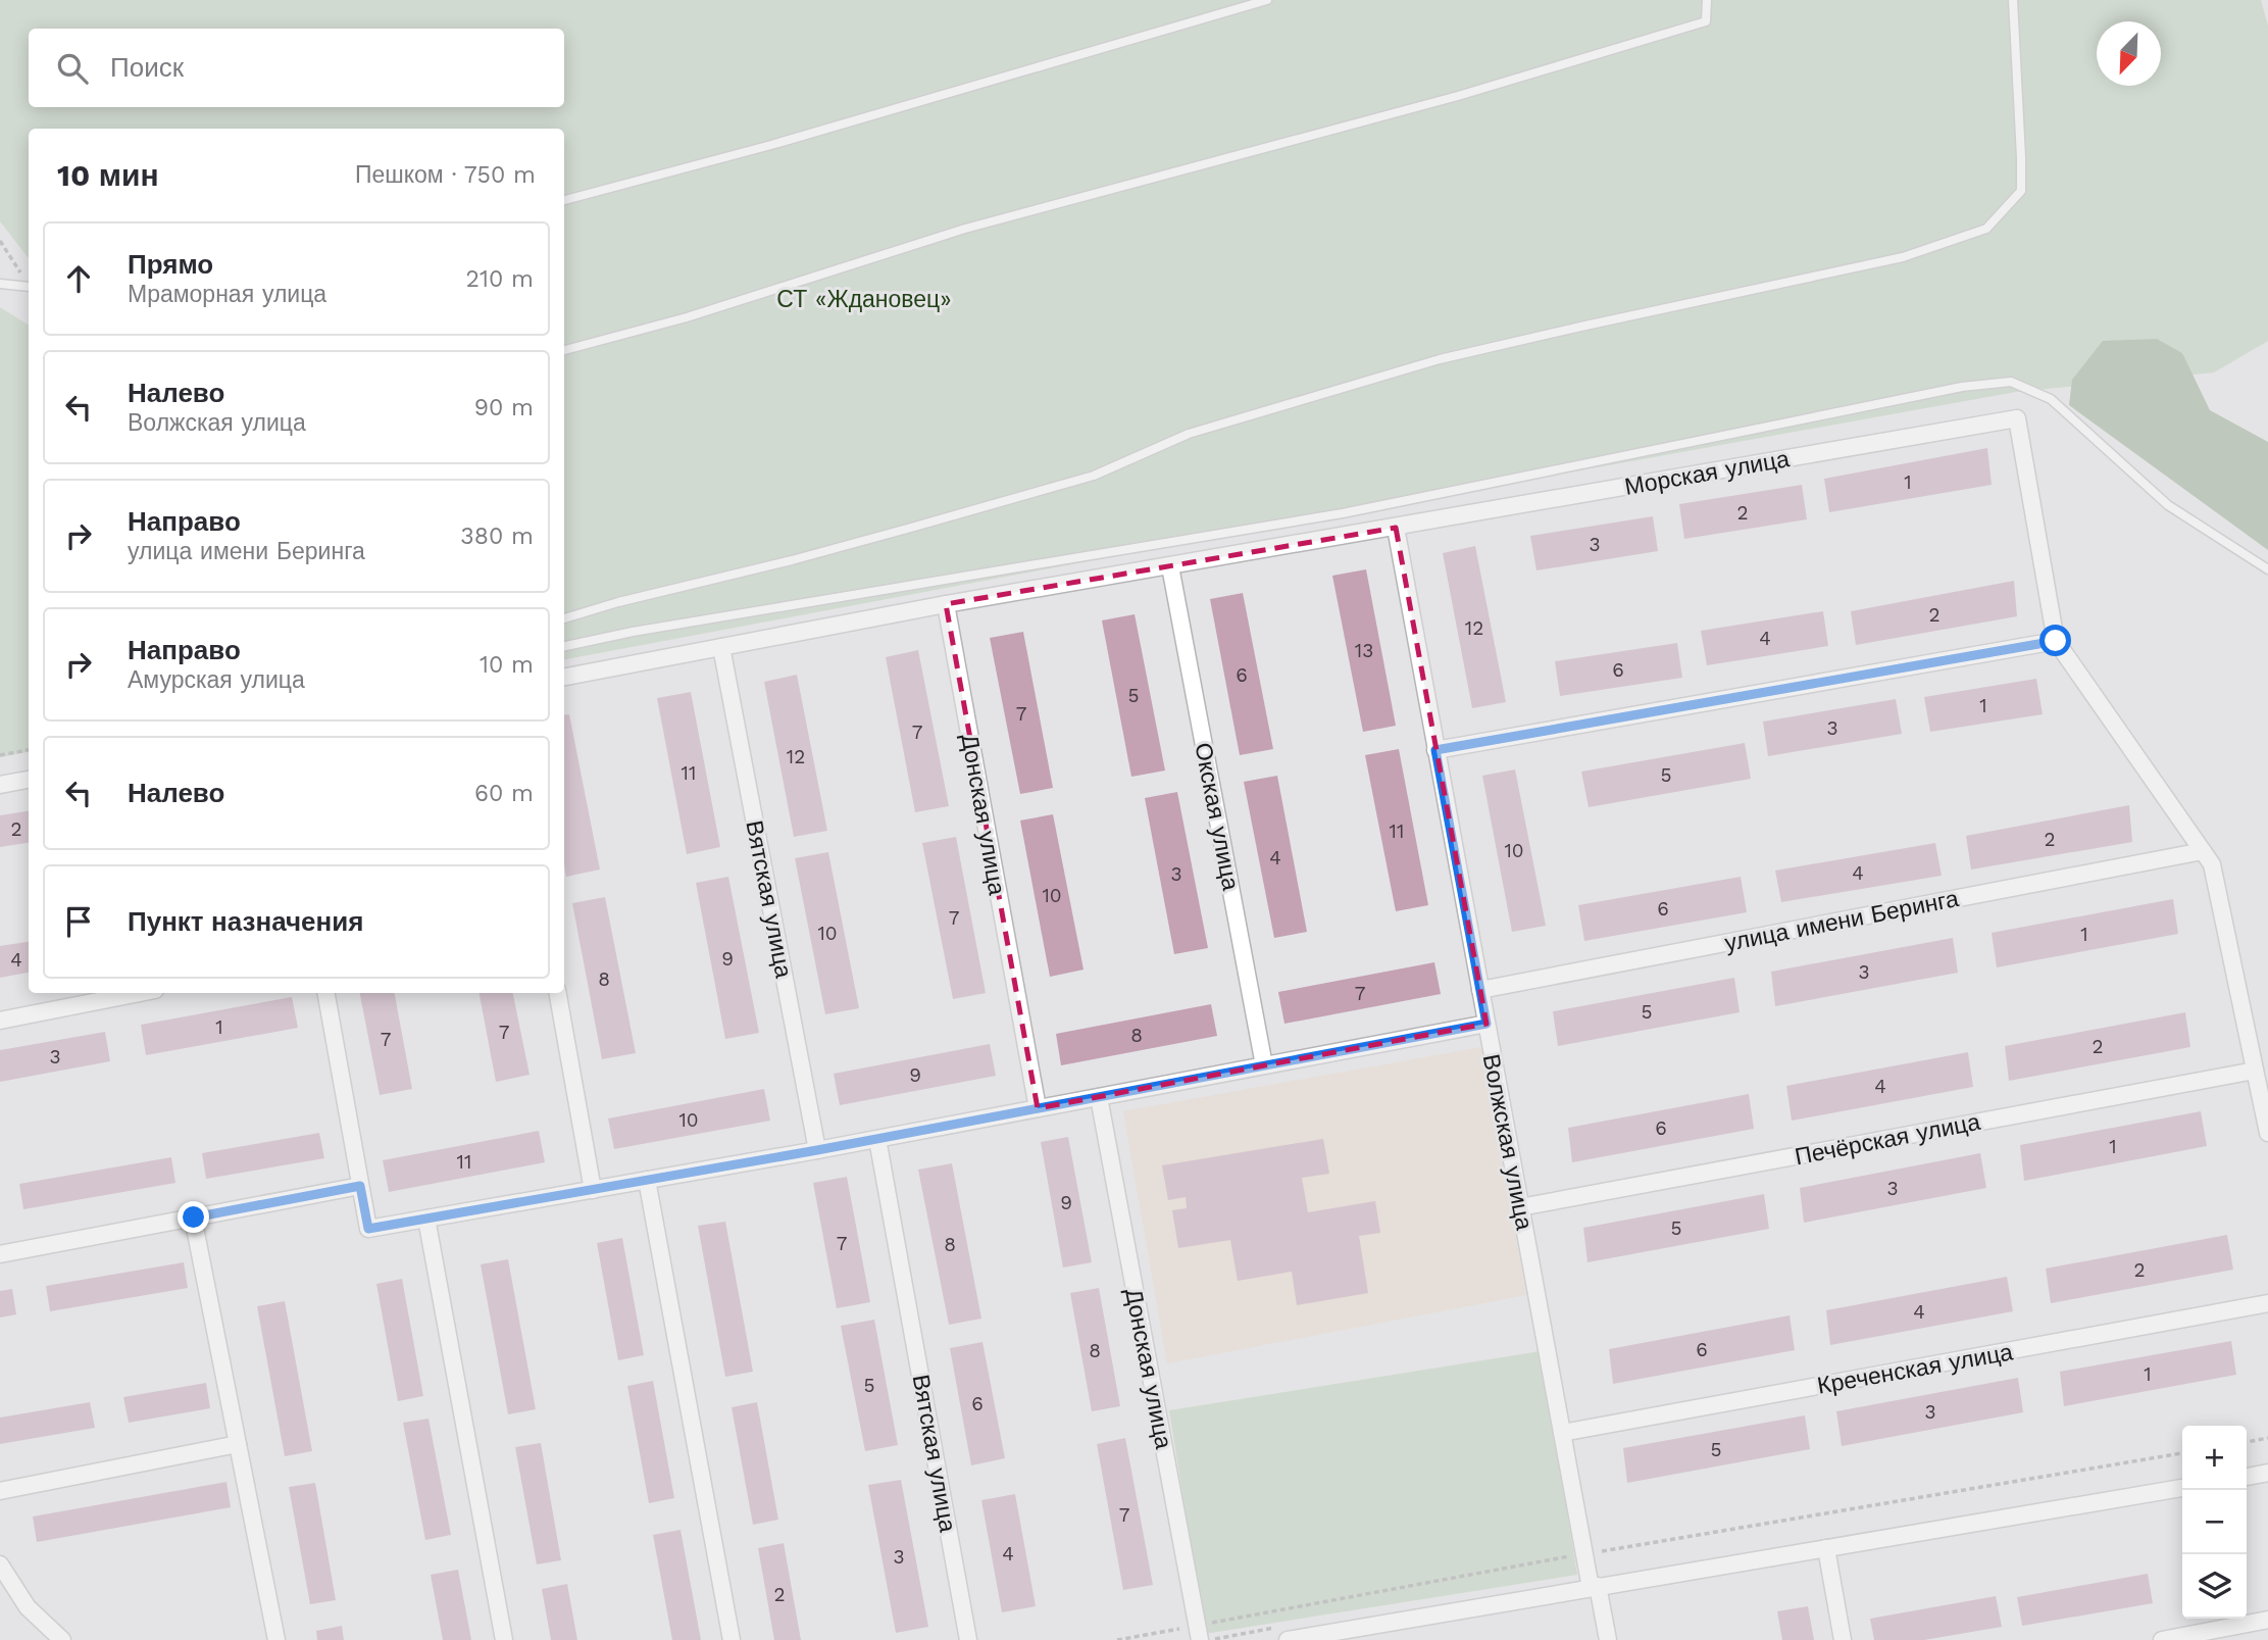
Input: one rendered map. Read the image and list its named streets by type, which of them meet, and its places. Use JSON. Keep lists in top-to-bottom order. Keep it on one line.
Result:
{"streets":{"street":["Морская улица","Донская улица","Окская улица","Вятская улица","улица имени Беринга","Печёрская улица","Волжская улица","Креченская улица"]},"crossings":[["Морская улица","Донская улица"],["Морская улица","Окская улица"],["Морская улица","Вятская улица"],["Морская улица","Волжская улица"],["улица имени Беринга","Волжская улица"],["Печёрская улица","Волжская улица"],["Волжская улица","Креченская улица"]],"parks":["СТ «Ждановец»"],"house_numbers":["1","2","3","2","12","4","13","6","6","5","1","7","3","7","12","11","5","2","11","2","10","4","4","3","10","6","7","10","1","9","4","3","8","7","5","1","7","8","7","2","3","9","4","10","6","1","11","3","9","5","7","8","2","4","6","8","1","5","6","3","5","7","4","3","2"],"north":"bottom left","page":{"search":"Поиск","heading":["10 мин","Пешком · 750 m"],"list":[["Прямо","Мраморная улица","210 m"],["Налево","Волжская улица","90 m"],["Направо","улица имени Беринга","380 m"],["Направо","Амурская улица","10 m"],["Налево","60 m"],"Пункт назначения"],"map_buttons":["+","−"]}}
